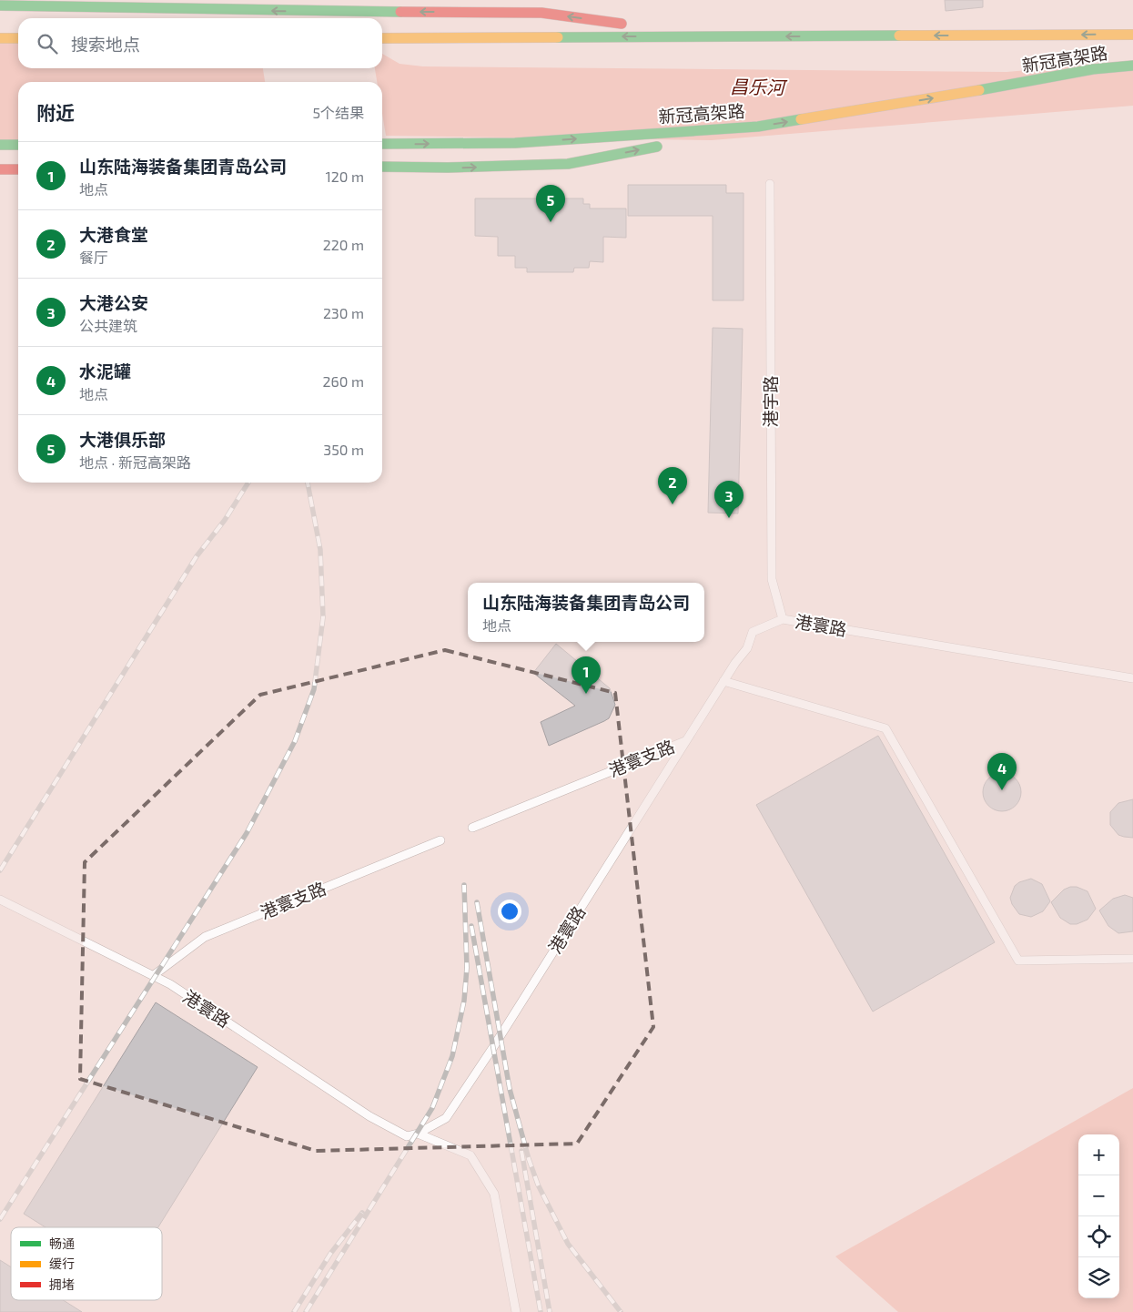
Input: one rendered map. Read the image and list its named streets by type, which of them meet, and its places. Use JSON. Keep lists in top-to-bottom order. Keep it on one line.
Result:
{"streets":{"highway":["新冠高架路"],"lane":["港宇路","港寰路","港寰支路"]},"crossings":[["港宇路","港寰路"],["港寰路","港寰支路"]],"water":["昌乐河"],"legend":["畅通","缓行","拥堵"],"page":{"search":"搜索地点","heading":["附近","5个结果"],"list":[{"mark":"1","name":"山东陆海装备集团青岛公司","note":"地点","value":"120 m"},{"mark":"2","name":"大港食堂","note":"餐厅","value":"220 m"},{"mark":"3","name":"大港公安","note":"公共建筑","value":"230 m"},{"mark":"4","name":"水泥罐","note":"地点","value":"260 m"},{"mark":"5","name":"大港俱乐部","note":"地点 · 新冠高架路","value":"350 m"}],"pins":["5","2","3","1","4"],"popup":["山东陆海装备集团青岛公司","地点"],"map_buttons":["+","−"]}}
